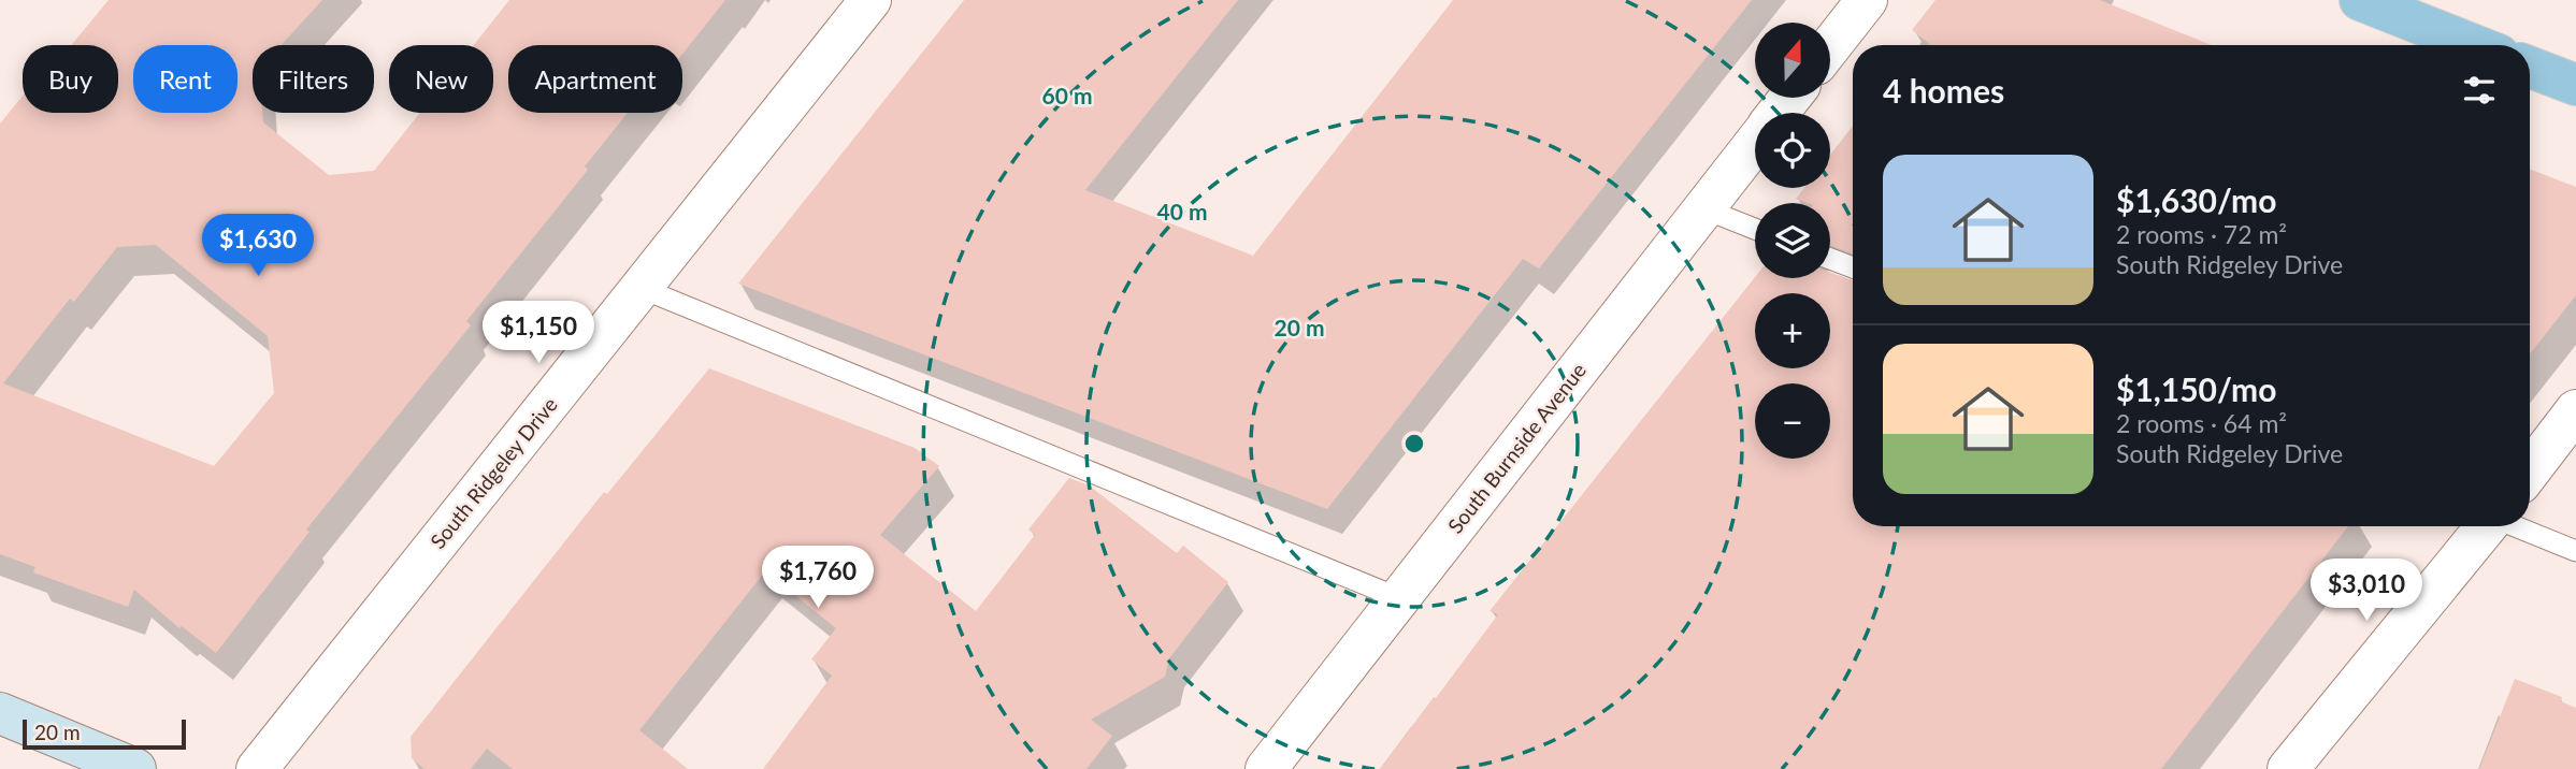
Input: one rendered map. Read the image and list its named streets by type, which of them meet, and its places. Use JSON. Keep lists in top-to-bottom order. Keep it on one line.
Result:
{"streets":{"street":["South Burnside Avenue","South Ridgeley Drive"]},"scale_bar":"20 m","north":"top","page":{"map_buttons":["+","−"],"chip":["Buy","Rent","Filters","New","Apartment"],"heading":"4 homes","list":[{"name":"$1,630/mo","note":"2 rooms · 72 m² · South Ridgeley Drive"},{"name":"$1,150/mo","note":"2 rooms · 64 m² · South Ridgeley Drive"}],"price":["$1,630","$1,150","$1,760","$3,010"],"scale":"20 m"},"rings":["60 m","40 m","20 m"]}
